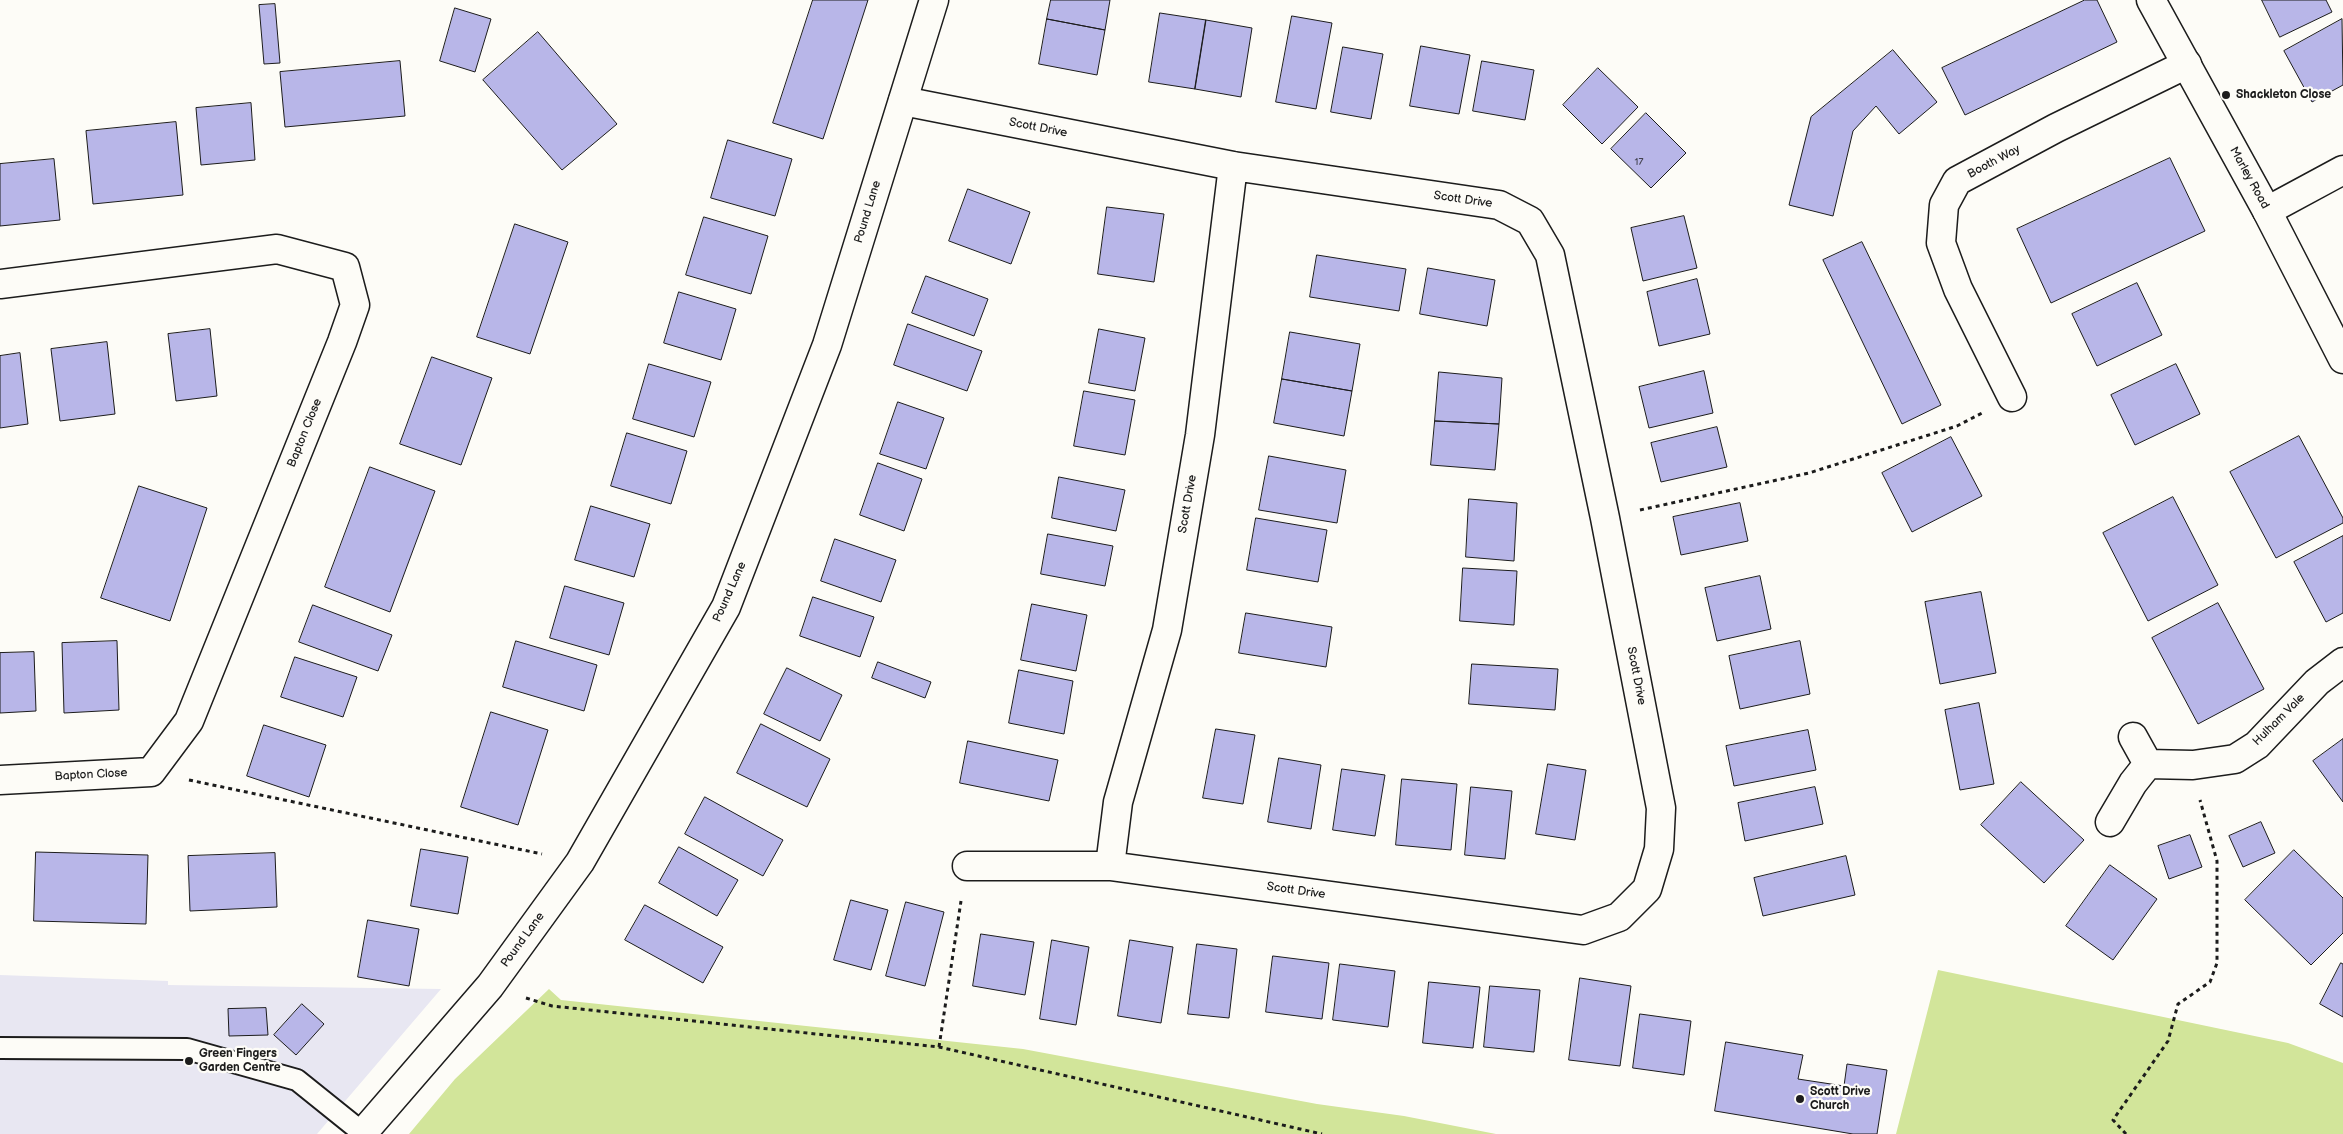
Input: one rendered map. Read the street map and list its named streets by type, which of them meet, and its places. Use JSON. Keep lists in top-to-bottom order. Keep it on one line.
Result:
{"streets":{"street":["Scott Drive","Booth Way","Marley Road","Pound Lane","Bapton Close","Hulham Vale"]},"crossings":[["Scott Drive","Pound Lane"],["Booth Way","Marley Road"]],"places":["Shackleton Close","Green Fingers Garden Centre","Scott Drive Church"],"house_numbers":["17"]}
